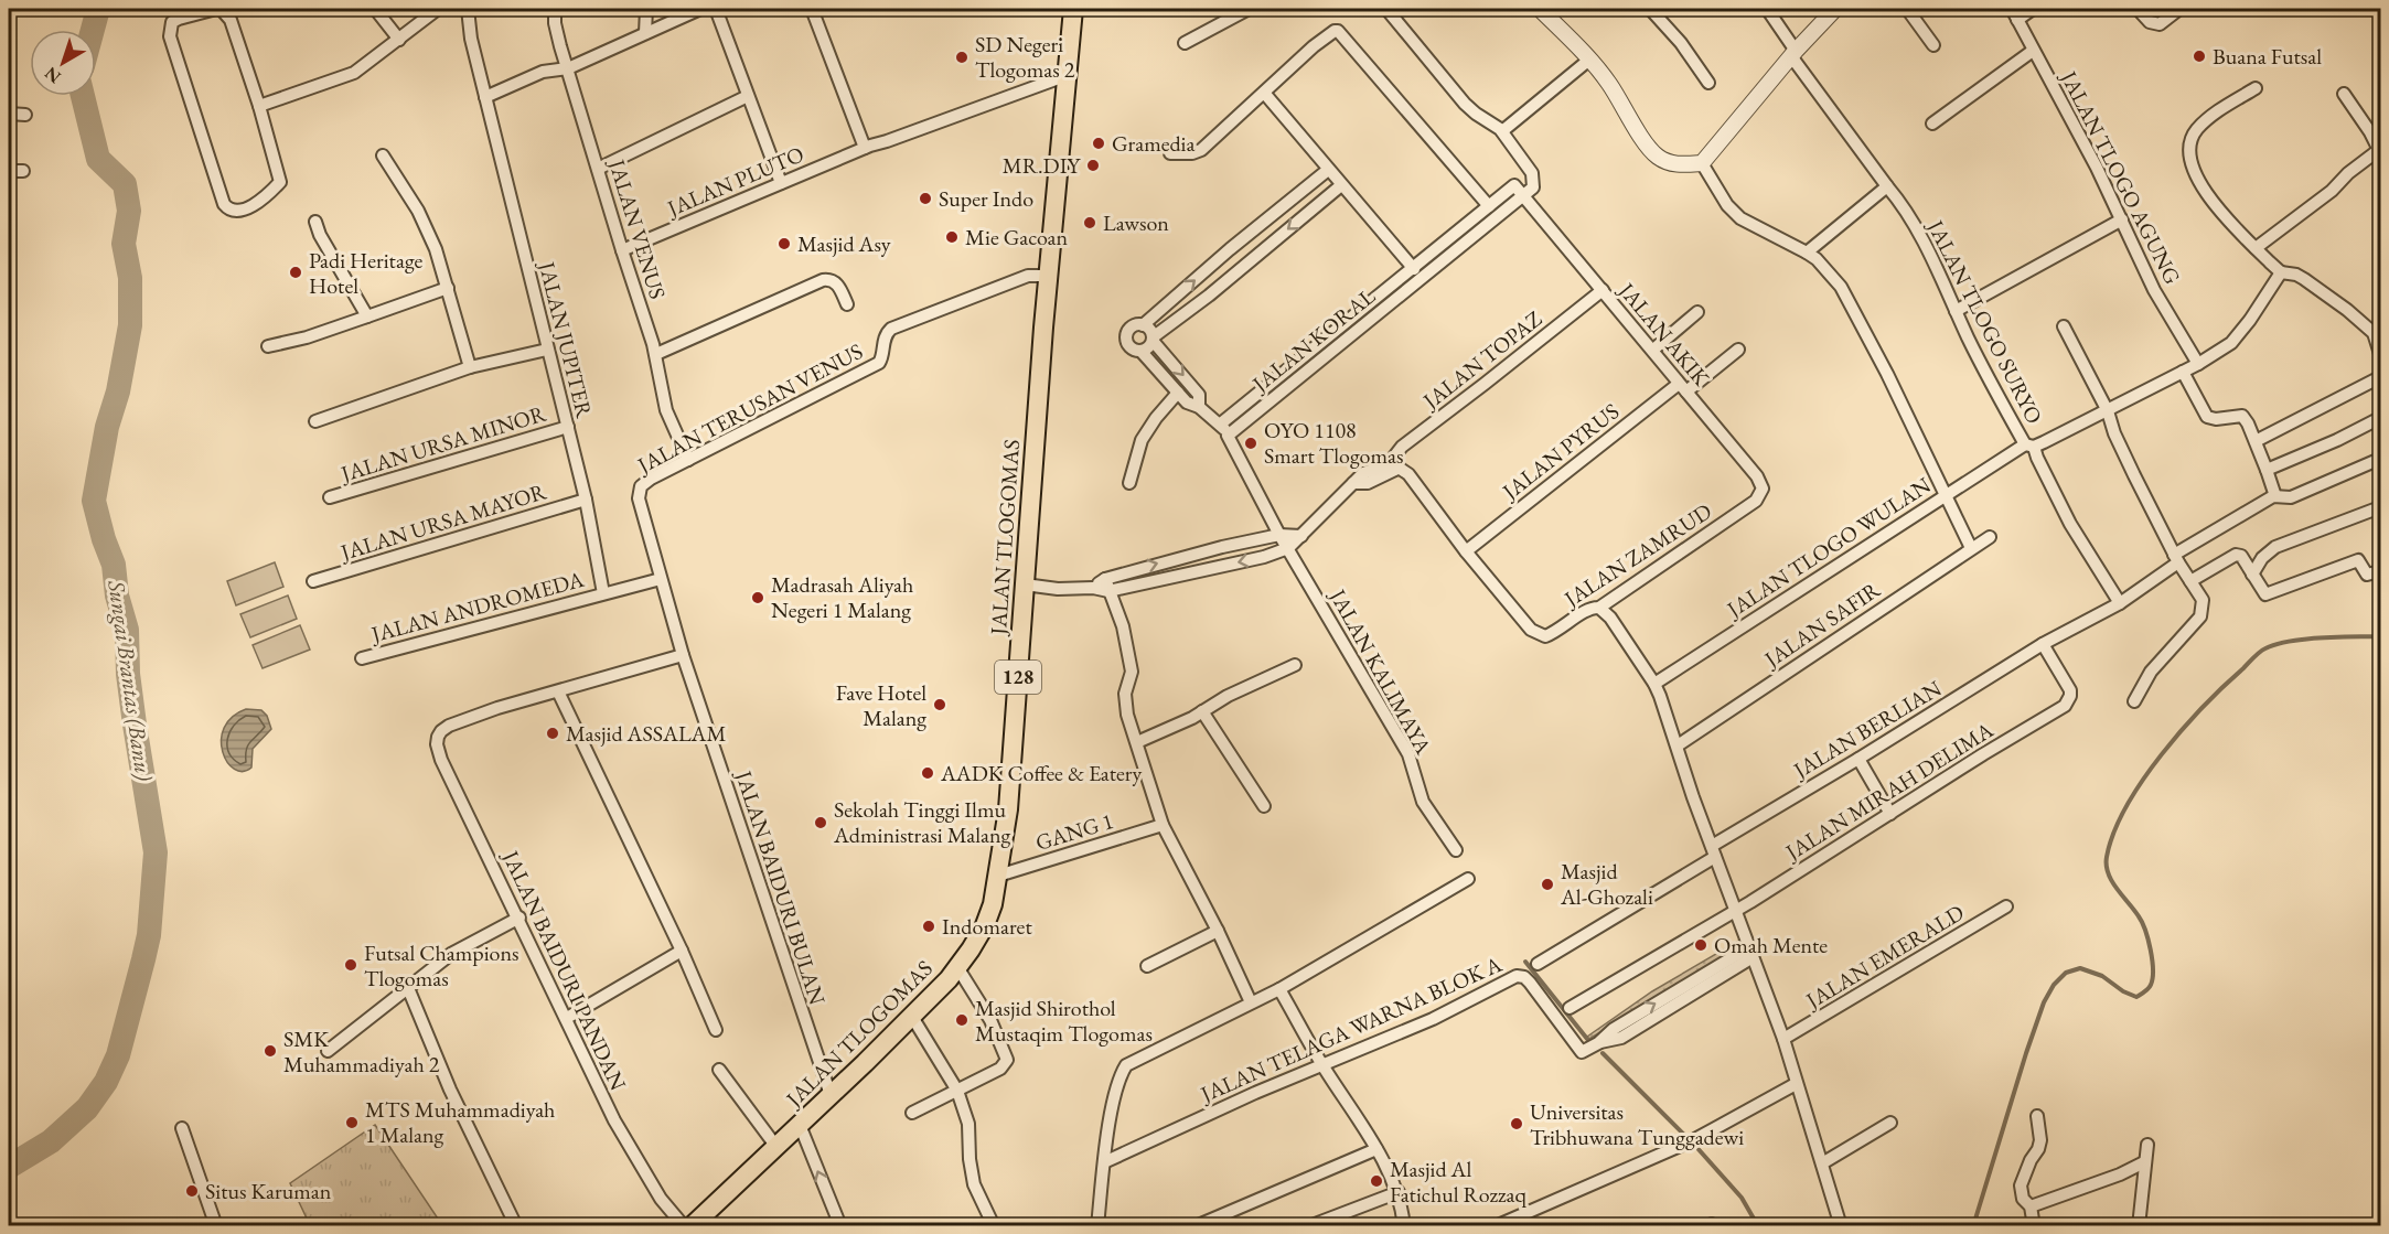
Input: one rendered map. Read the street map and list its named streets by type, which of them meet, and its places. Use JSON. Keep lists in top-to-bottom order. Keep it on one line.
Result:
{"streets":{"main road":["JALAN TLOGOMAS","128"],"street":["JALAN TLOGO AGUNG","JALAN PLUTO","JALAN VENUS","JALAN TLOGO SURYO","JALAN AKIK","JALAN JUPITER","JALAN KORAL","JALAN TOPAZ","JALAN TERUSAN VENUS","JALAN URSA MINOR","JALAN PYRUS","JALAN URSA MAYOR","JALAN TLOGO WULAN","JALAN ZAMRUD","JALAN ANDROMEDA","JALAN SAFIR","JALAN KALIMAYA","JALAN BERLIAN","JALAN MIRAH DELIMA","GANG 1","JALAN BAIDURI BULAN","JALAN EMERALD","JALAN BAIDURI PANDAN","JALAN TELAGA WARNA BLOK A"]},"crossings":[["JALAN TLOGO AGUNG","JALAN TLOGO SURYO"],["JALAN PLUTO","JALAN VENUS"],["JALAN PLUTO","JALAN TLOGOMAS"],["JALAN VENUS","JALAN TERUSAN VENUS"],["JALAN TLOGO SURYO","JALAN TLOGO WULAN"],["JALAN AKIK","JALAN KORAL"],["JALAN AKIK","JALAN TOPAZ"],["JALAN AKIK","JALAN PYRUS"],["JALAN AKIK","JALAN ZAMRUD"],["JALAN JUPITER","JALAN URSA MINOR"],["JALAN JUPITER","JALAN URSA MAYOR"],["JALAN JUPITER","JALAN ANDROMEDA"],["JALAN TOPAZ","JALAN KALIMAYA"],["JALAN TERUSAN VENUS","JALAN TLOGOMAS"],["JALAN TERUSAN VENUS","JALAN BAIDURI BULAN"],["JALAN PYRUS","JALAN ZAMRUD"],["JALAN TLOGOMAS","GANG 1"],["JALAN TLOGOMAS","JALAN BAIDURI BULAN"],["JALAN BERLIAN","JALAN MIRAH DELIMA"]],"water":["Sungai Brantas (Banu)"],"places":["Buana Futsal","SD Negeri Tlogomas 2","Gramedia","MR.DIY","Super Indo","Lawson","Mie Gacoan","Masjid Asy","Padi Heritage Hotel","OYO 1108 Smart Tlogomas","Madrasah Aliyah Negeri 1 Malang","Fave Hotel Malang","Masjid ASSALAM","AADK Coffee & Eatery","Sekolah Tinggi Ilmu Administrasi Malang","Masjid Al-Ghozali","Indomaret","Omah Mente","Futsal Champions Tlogomas","Masjid Shirothol Mustaqim Tlogomas","SMK Muhammadiyah 2","MTS Muhammadiyah 1 Malang","Universitas Tribhuwana Tunggadewi","Masjid Al Fatichul Rozzaq","Situs Karuman"],"north":"bottom left"}
